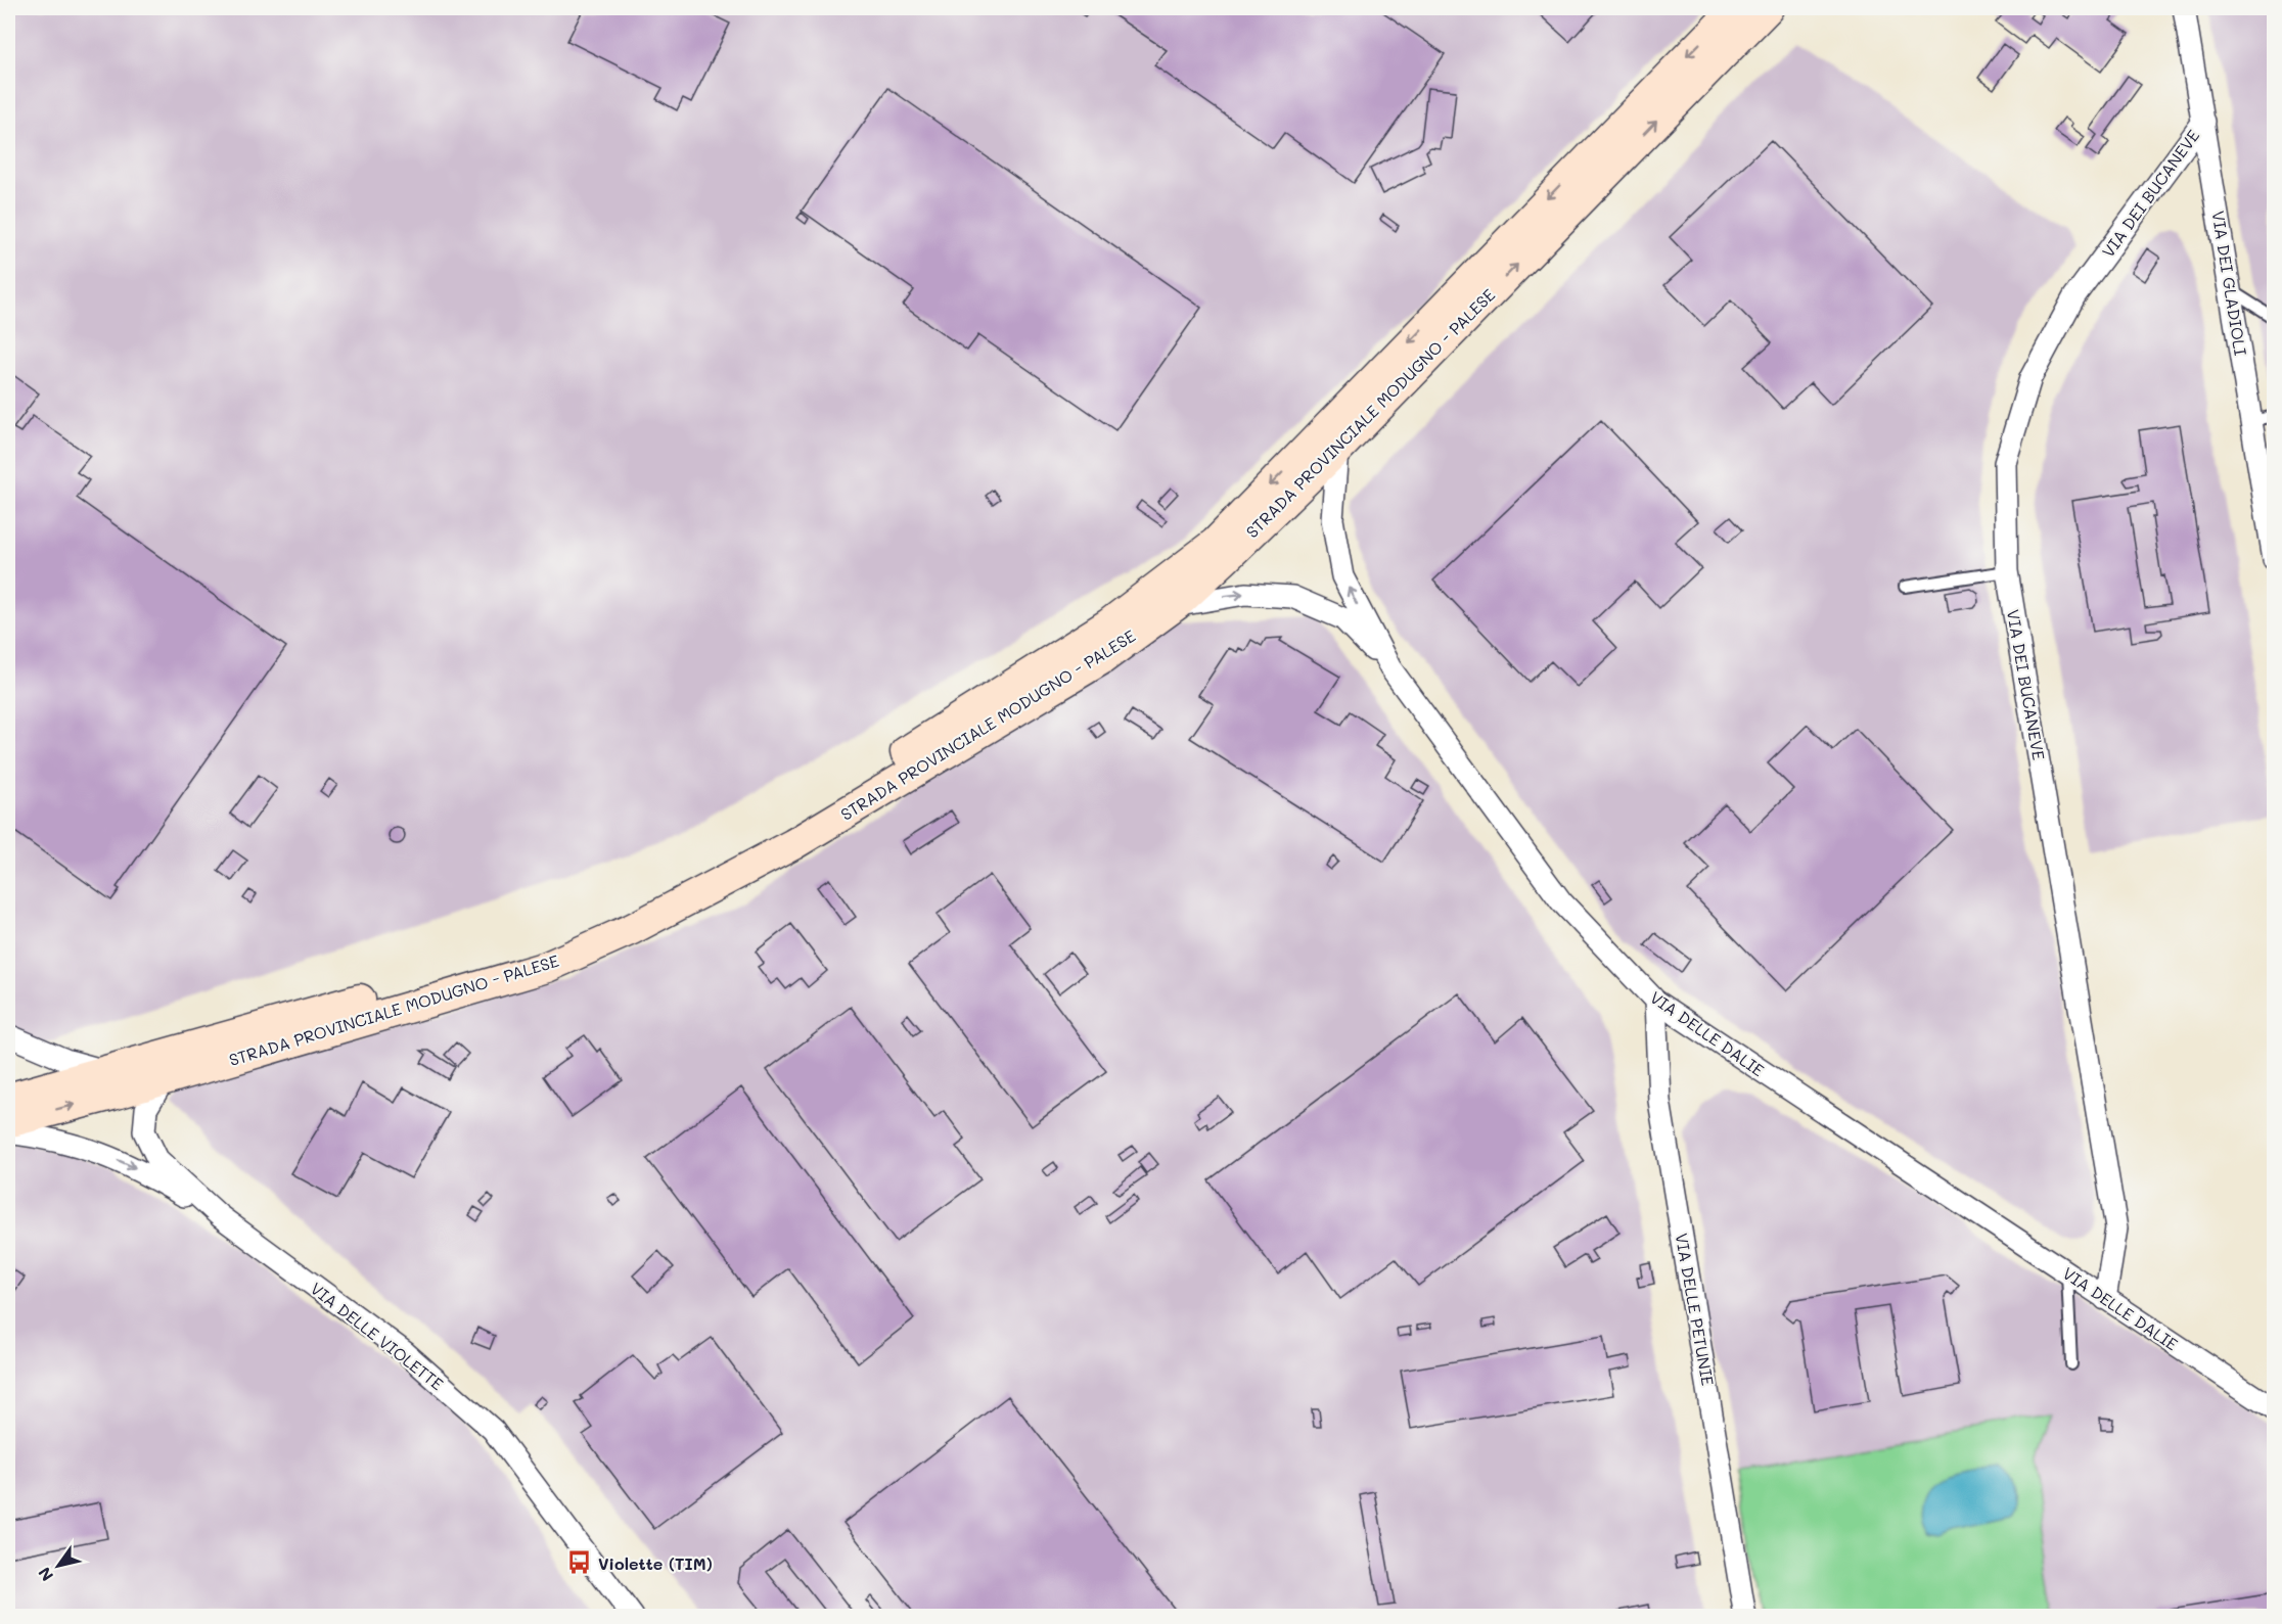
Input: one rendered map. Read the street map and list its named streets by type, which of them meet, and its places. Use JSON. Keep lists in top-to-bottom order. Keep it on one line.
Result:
{"streets":{"main road":["STRADA PROVINCIALE MODUGNO - PALESE"],"street":["VIA DEI BUCANEVE","VIA DEI GLADIOLI","VIA DELLE DALIE","VIA DELLE PETUNIE","VIA DELLE VIOLETTE"]},"crossings":[["VIA DEI BUCANEVE","VIA DEI GLADIOLI"],["VIA DEI BUCANEVE","VIA DELLE DALIE"],["STRADA PROVINCIALE MODUGNO - PALESE","VIA DELLE DALIE"],["VIA DELLE DALIE","VIA DELLE PETUNIE"]],"places":{"bus stop":["Violette (TIM)"]},"north":"bottom left"}
